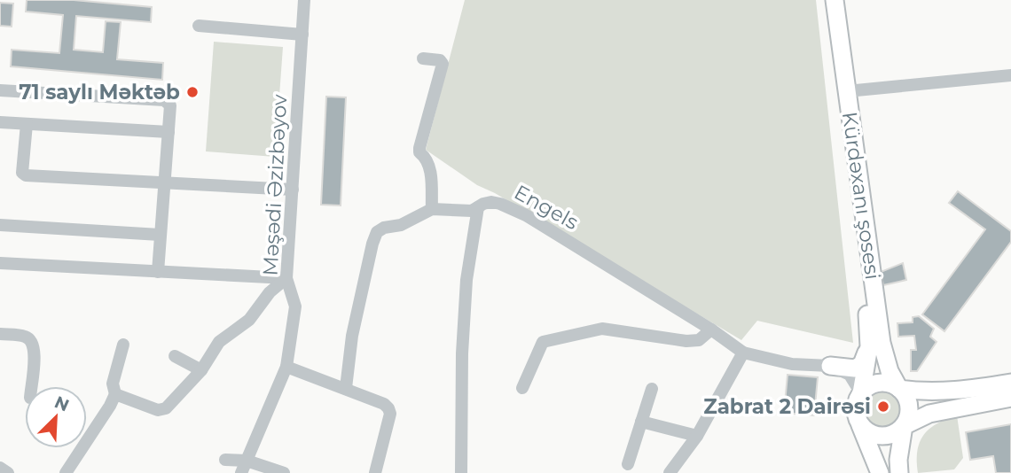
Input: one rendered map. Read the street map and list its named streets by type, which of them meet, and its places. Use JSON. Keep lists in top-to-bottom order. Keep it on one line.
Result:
{"streets":{"main road":["Kürdəxanı şosesi"],"street":["Məşədi Əzizbəyov","Engels"]},"places":["71 saylı Məktəb","Zabrat 2 Dairəsi"],"north":"top right"}
